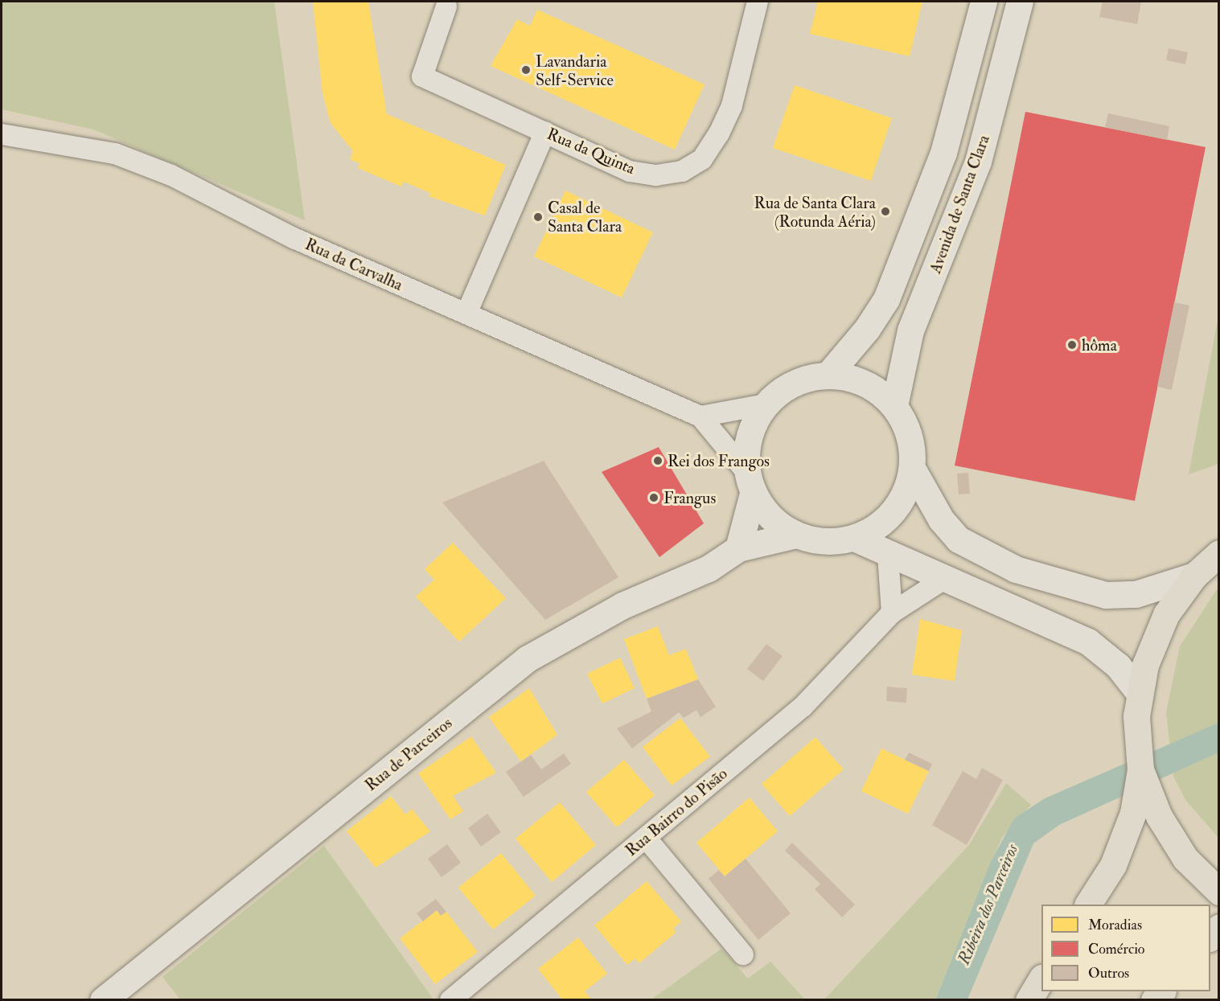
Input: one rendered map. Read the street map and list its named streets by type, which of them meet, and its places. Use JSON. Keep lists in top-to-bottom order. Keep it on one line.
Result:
{"streets":{"main road":["Avenida de Santa Clara","Rua de Parceiros"],"street":["Rua da Quinta","Rua da Carvalha","Rua Bairro do Pisão"]},"crossings":[["Avenida de Santa Clara","Rua da Carvalha"],["Avenida de Santa Clara","Rua de Parceiros"],["Rua da Carvalha","Rua de Parceiros"]],"water":["Ribeira dos Parceiros"],"places":["Lavandaria Self-Service","Rua de Santa Clara (Rotunda Aéria)","Casal de Santa Clara","hôma","Rei dos Frangos","Frangus"],"legend":["Moradias","Comércio","Outros"]}
